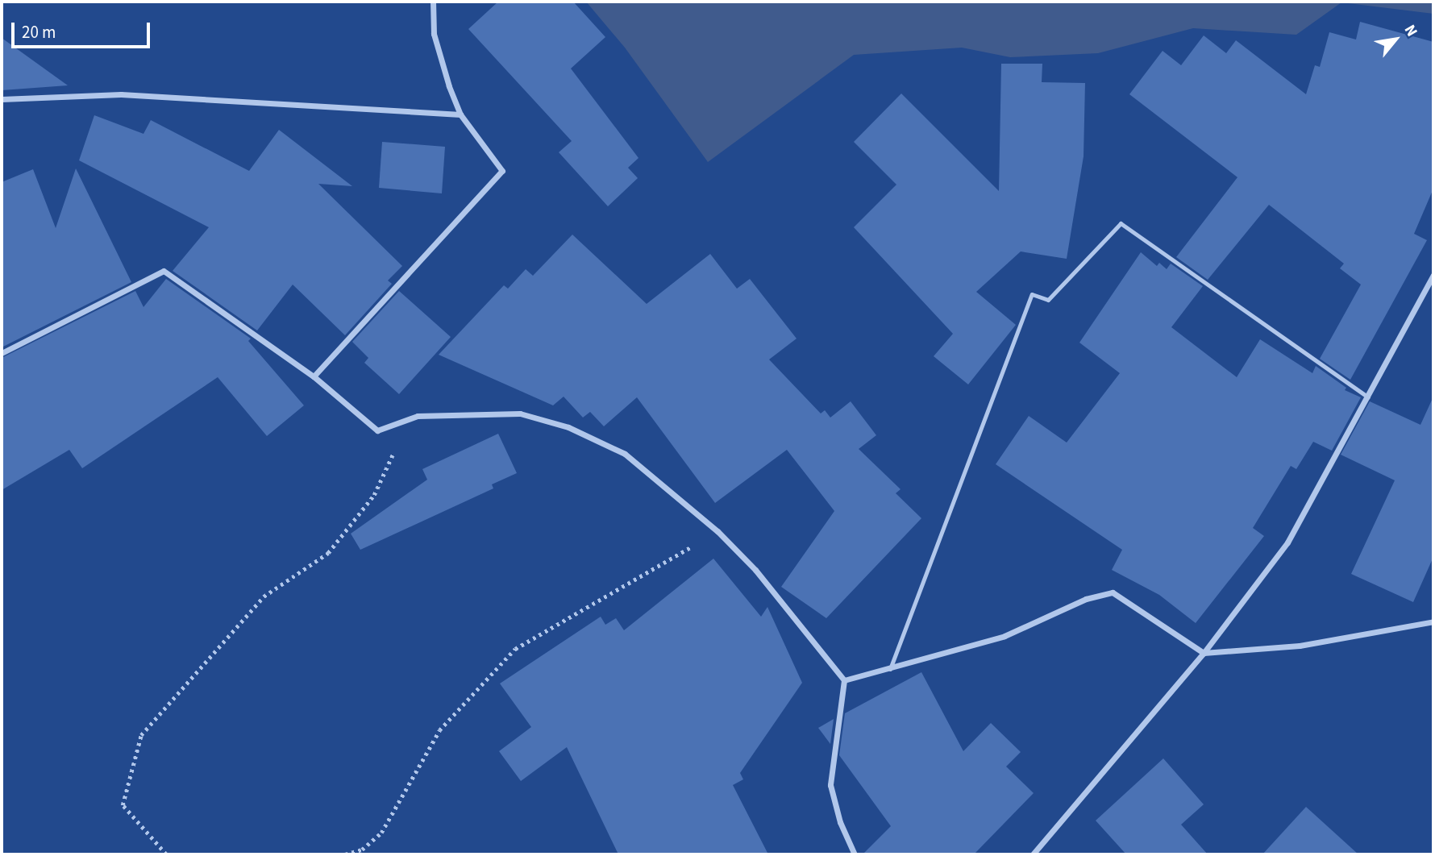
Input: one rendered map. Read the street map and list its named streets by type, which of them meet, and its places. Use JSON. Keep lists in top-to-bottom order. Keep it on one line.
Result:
{"scale_bar":"20 m","north":"top right"}
